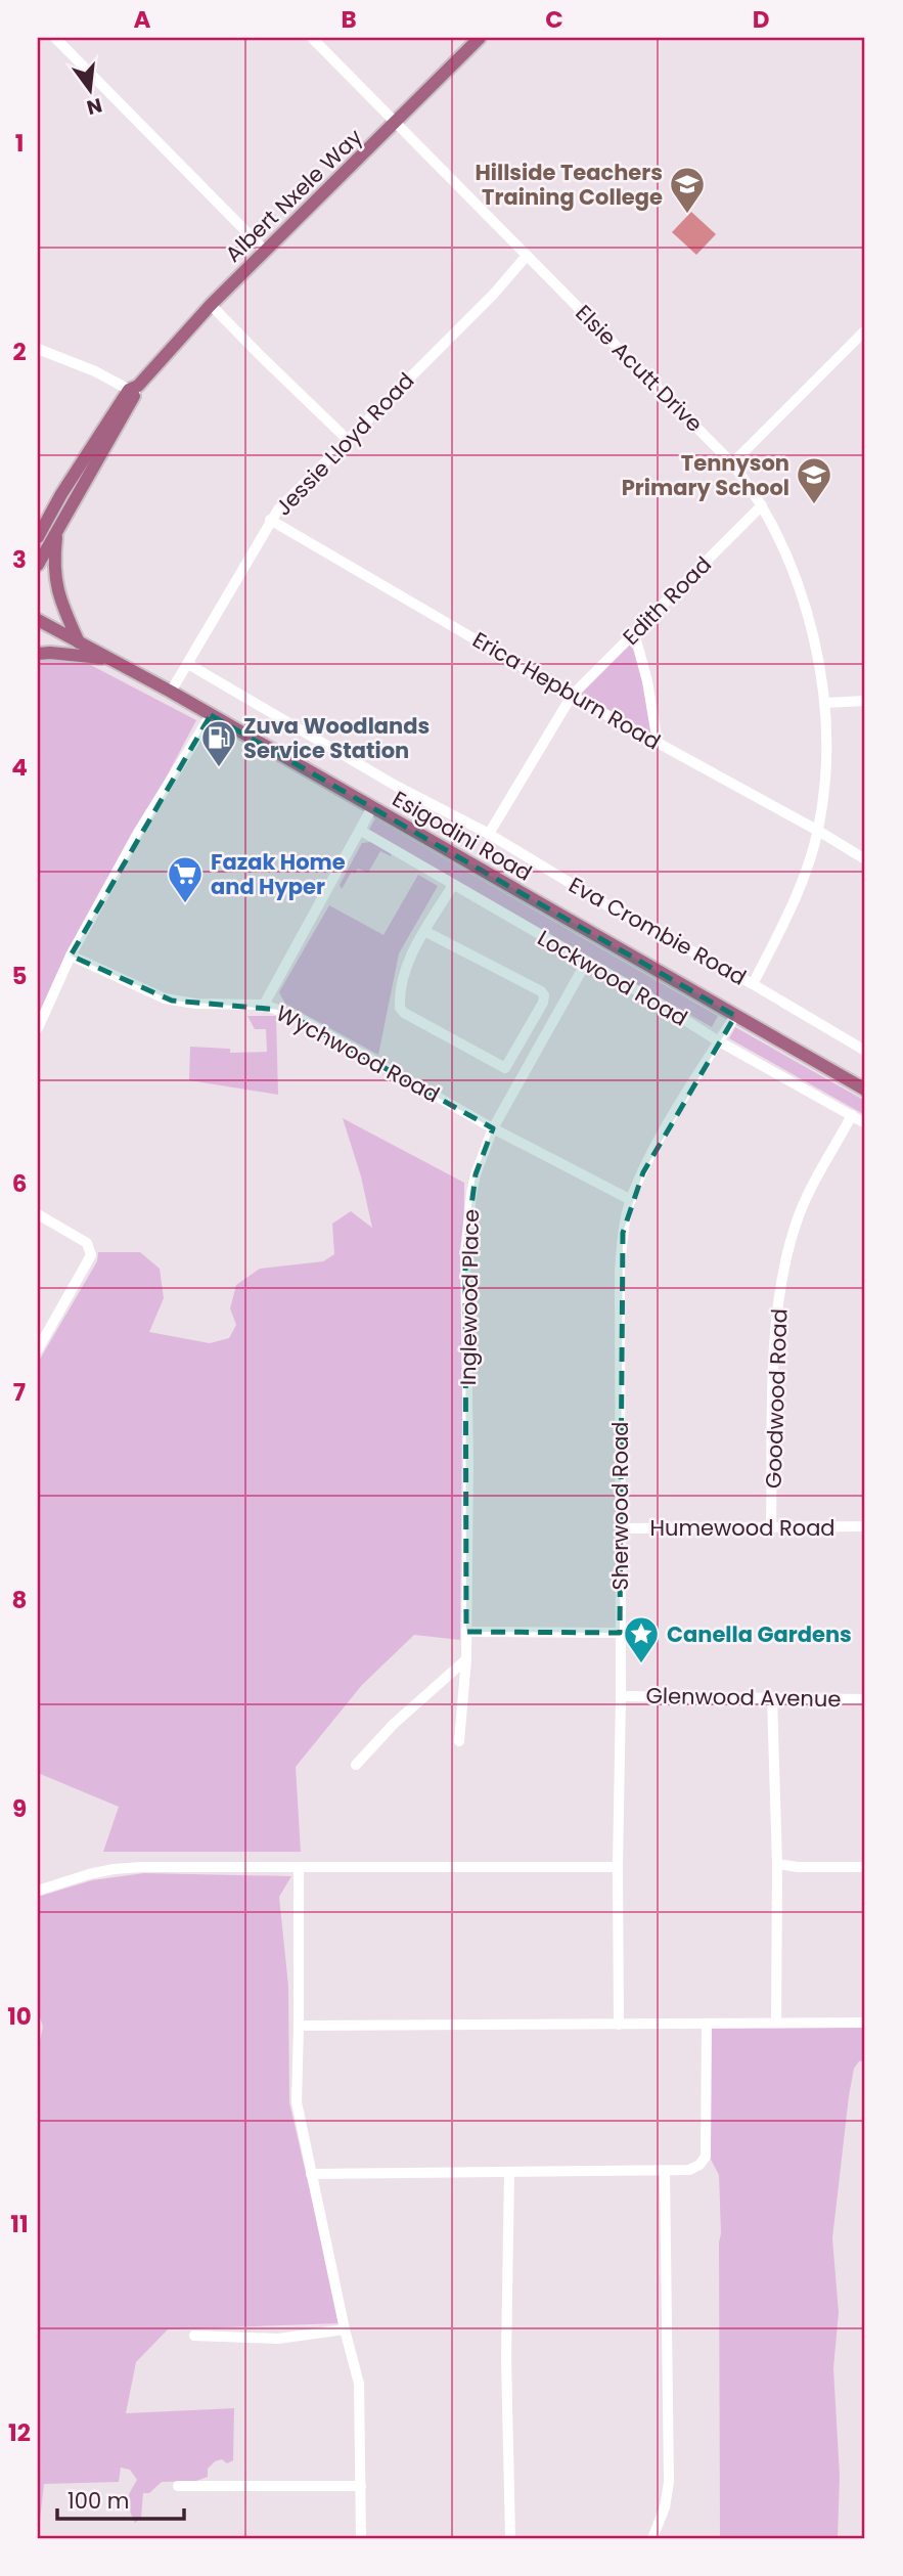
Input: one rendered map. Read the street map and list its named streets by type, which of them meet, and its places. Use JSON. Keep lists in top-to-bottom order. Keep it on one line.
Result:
{"streets":{"main road":["Albert Nxele Way","Esigodini Road"],"street":["Elsie Acutt Drive","Jessie Lloyd Road","Edith Road","Erica Hepburn Road","Eva Crombie Road","Lockwood Road","Wychwood Road","Inglewood Place","Goodwood Road","Sherwood Road","Humewood Road","Glenwood Avenue"]},"crossings":[["Albert Nxele Way","Elsie Acutt Drive"],["Elsie Acutt Drive","Jessie Lloyd Road"],["Elsie Acutt Drive","Edith Road"],["Elsie Acutt Drive","Erica Hepburn Road"],["Elsie Acutt Drive","Eva Crombie Road"],["Jessie Lloyd Road","Erica Hepburn Road"],["Jessie Lloyd Road","Esigodini Road"],["Jessie Lloyd Road","Eva Crombie Road"],["Edith Road","Erica Hepburn Road"],["Edith Road","Eva Crombie Road"],["Esigodini Road","Sherwood Road"],["Lockwood Road","Inglewood Place"],["Lockwood Road","Goodwood Road"],["Lockwood Road","Sherwood Road"],["Wychwood Road","Inglewood Place"],["Wychwood Road","Sherwood Road"],["Goodwood Road","Humewood Road"],["Sherwood Road","Humewood Road"],["Sherwood Road","Glenwood Avenue"]],"places":{"school or university":["Hillside Teachers Training College","Tennyson Primary School"],"fuel station":["Zuva Woodlands Service Station"],"supermarket":["Fazak Home and Hyper"],"place":["Canella Gardens"]},"scale_bar":"100 m","north":"bottom","grid":{"columns":["A","B","C","D"],"rows":["1","2","3","4","5","6","7","8","9","10","11","12"]}}
